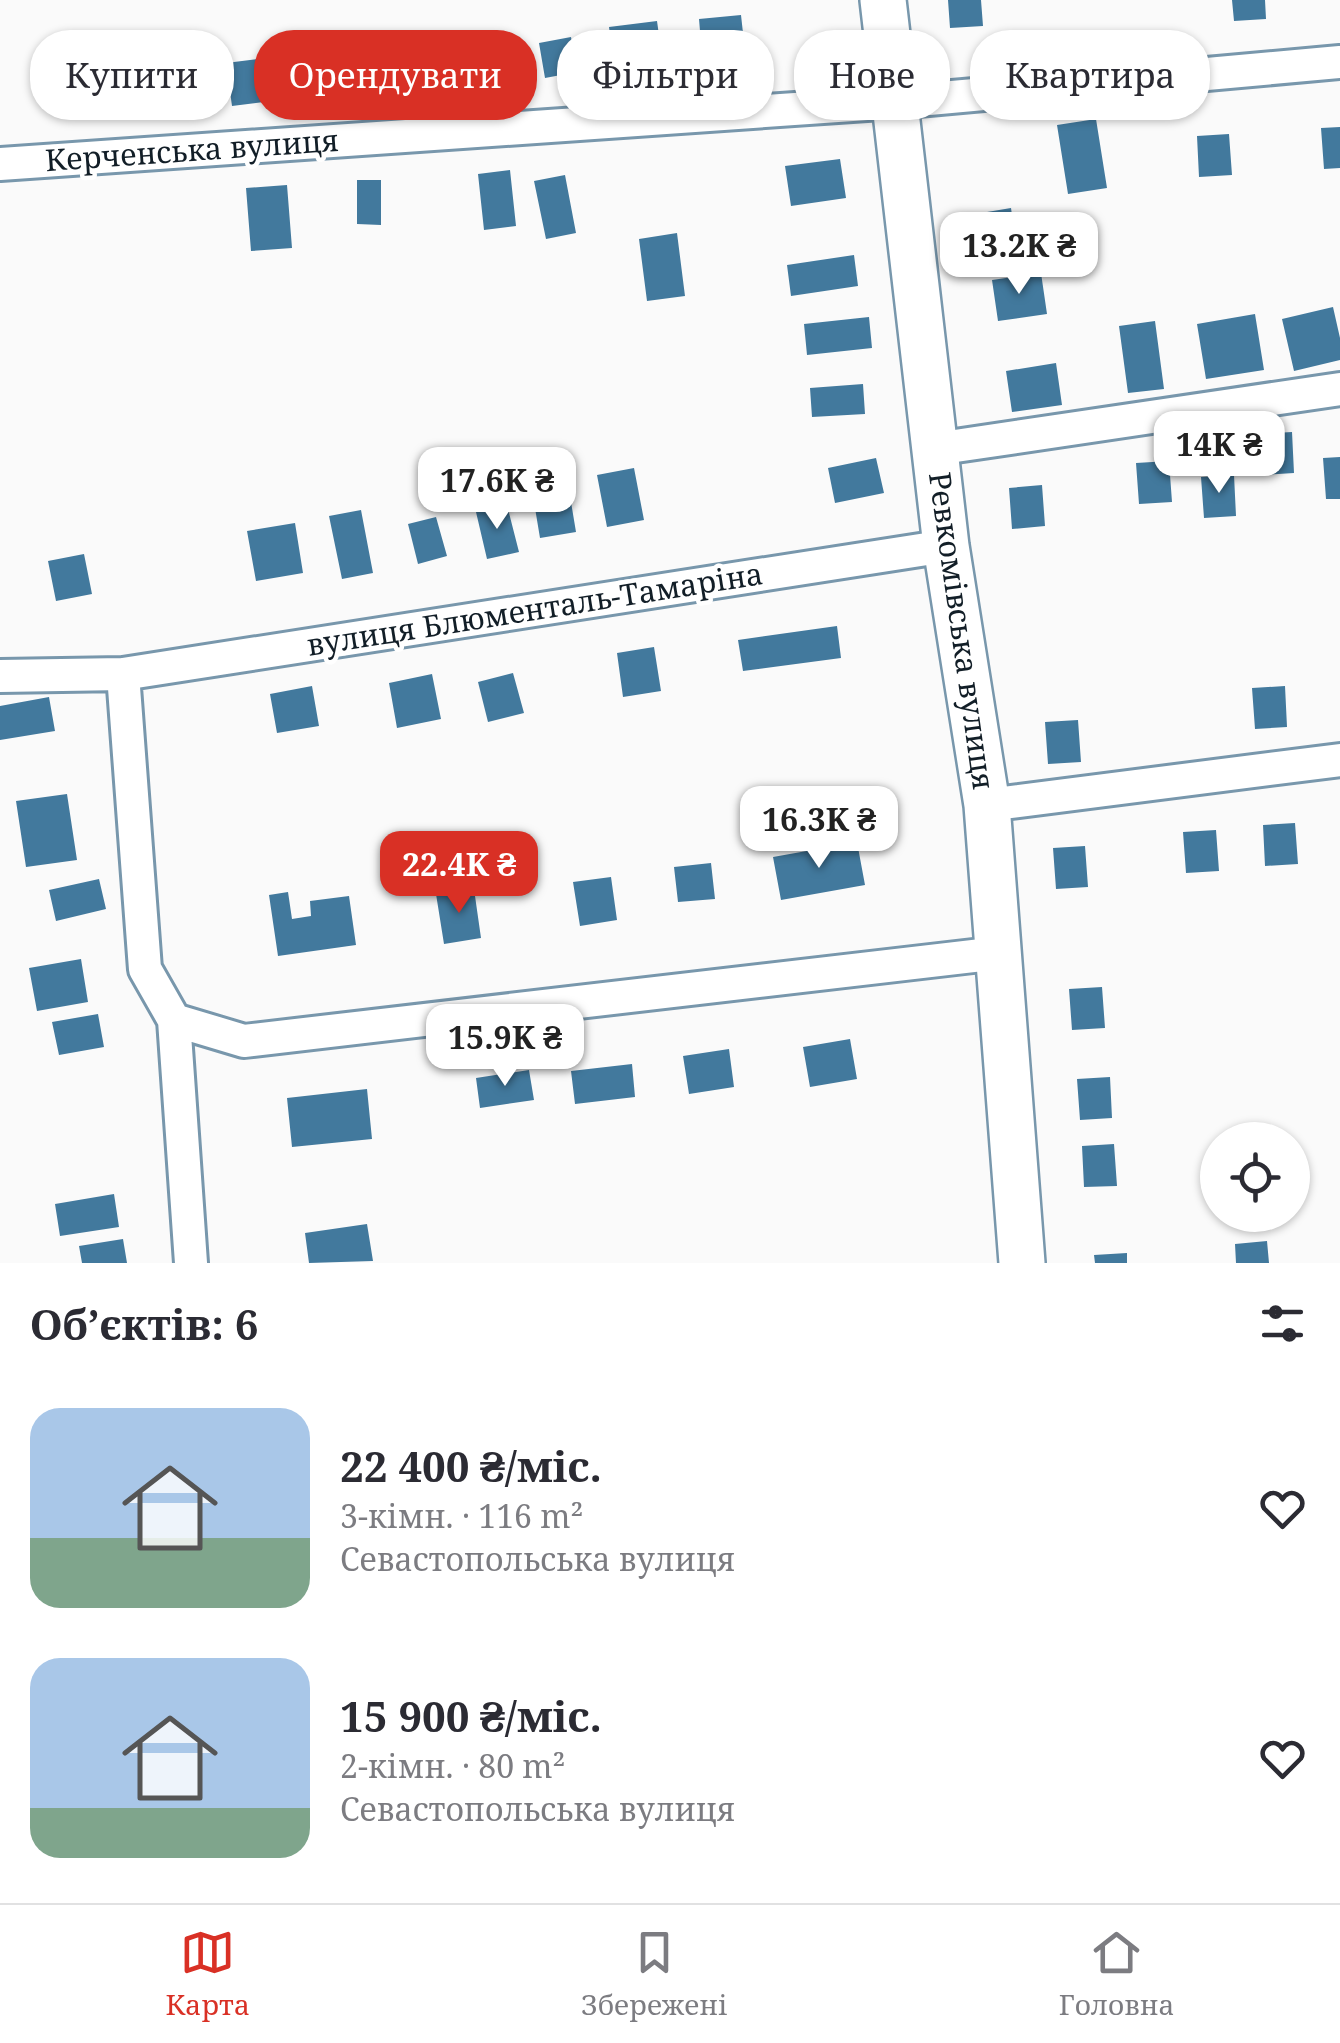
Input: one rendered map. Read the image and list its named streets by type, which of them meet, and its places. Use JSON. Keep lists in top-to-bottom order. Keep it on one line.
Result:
{"streets":{"street":["Керченська вулиця","вулиця Блюменталь-Тамаріна","Ревкомівська вулиця"]},"crossings":[["вулиця Блюменталь-Тамаріна","Ревкомівська вулиця"]],"page":{"chip":["Купити","Орендувати","Фільтри","Нове","Квартира"],"price":["13.2K ₴","14K ₴","17.6K ₴","16.3K ₴","22.4K ₴","15.9K ₴"],"heading":"Об’єктів: 6","list":[{"name":"22 400 ₴/міс.","note":"3-кімн. · 116 m² · Севастопольська вулиця"},{"name":"15 900 ₴/міс.","note":"2-кімн. · 80 m² · Севастопольська вулиця"}],"tabs":["Карта","Збережені","Головна"]}}
